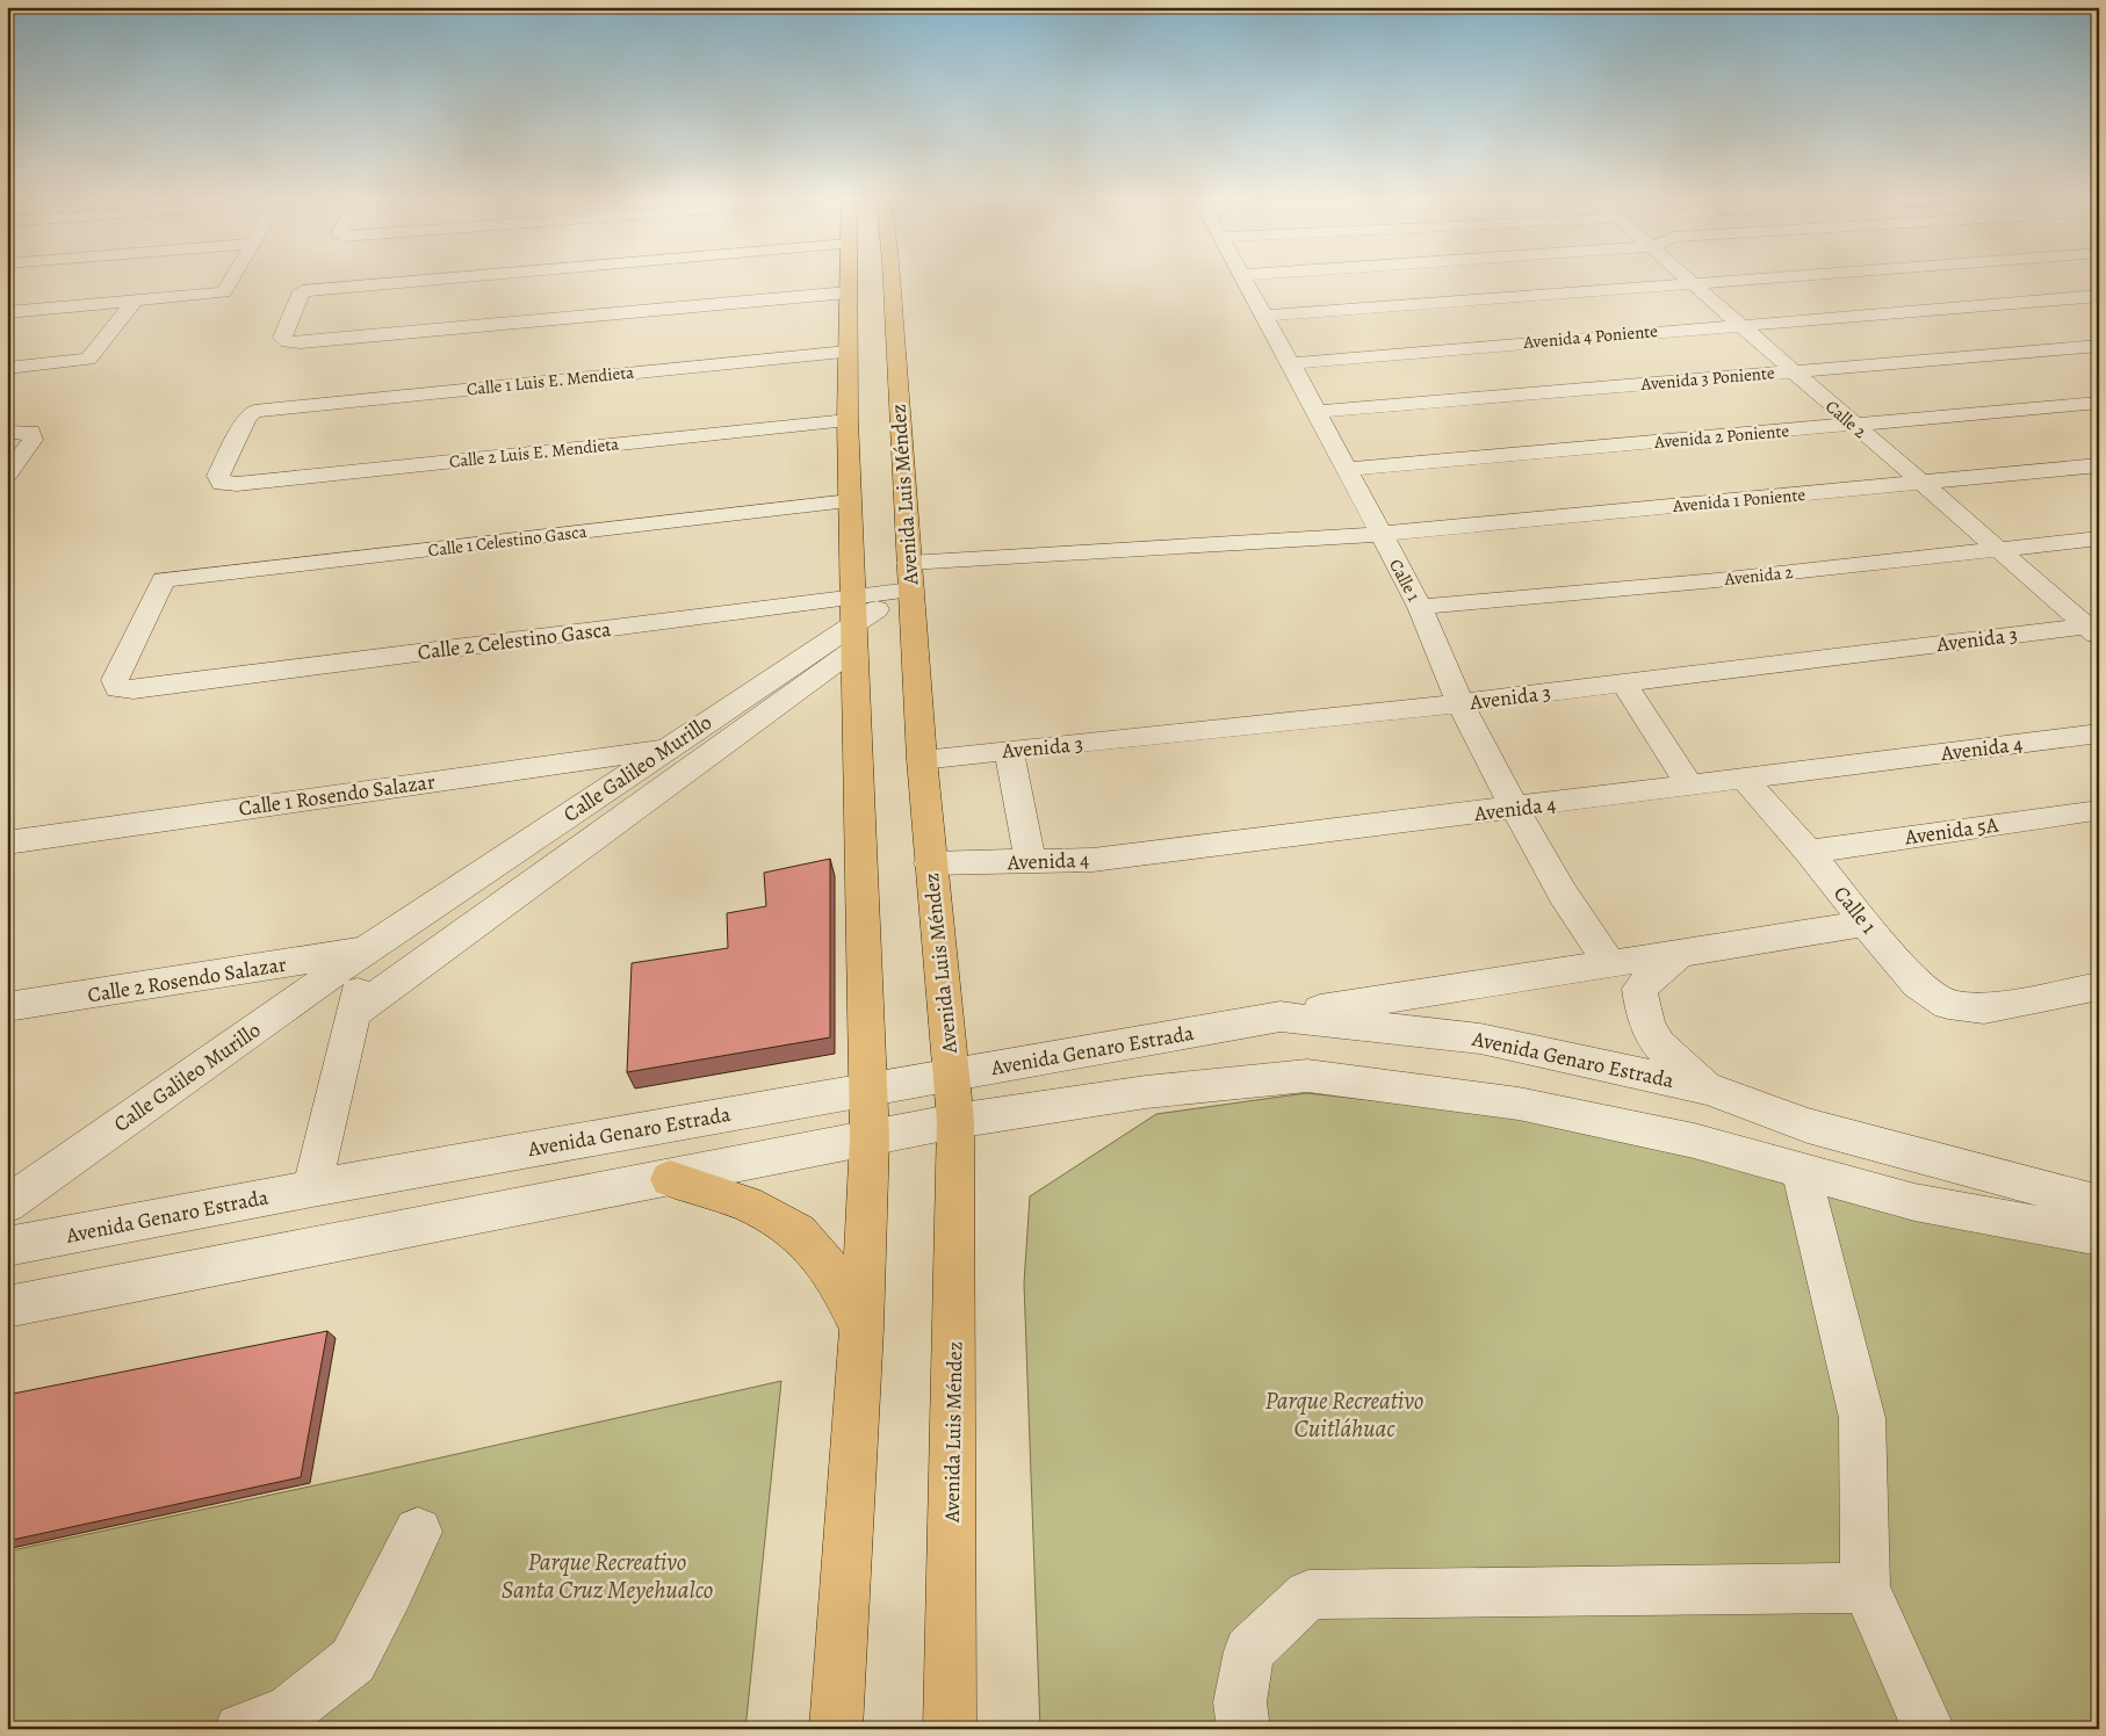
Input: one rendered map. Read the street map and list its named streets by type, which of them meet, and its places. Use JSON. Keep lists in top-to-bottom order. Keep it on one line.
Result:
{"streets":{"main road":["Avenida Luis Méndez"],"street":["Avenida 4 Poniente","Avenida 3 Poniente","Calle 1 Luis E. Mendieta","Calle 2","Avenida 2 Poniente","Calle 2 Luis E. Mendieta","Avenida 1 Poniente","Calle 1 Celestino Gasca","Avenida 2","Calle 1","Avenida 3","Calle 2 Celestino Gasca","Avenida 4","Calle Galileo Murillo","Calle 1 Rosendo Salazar","Avenida 5A","Calle 2 Rosendo Salazar","Avenida Genaro Estrada"]},"crossings":[["Avenida 4 Poniente","Calle 2"],["Avenida 4 Poniente","Calle 1"],["Avenida 3 Poniente","Calle 2"],["Avenida 3 Poniente","Calle 1"],["Calle 1 Luis E. Mendieta","Calle 2 Luis E. Mendieta"],["Calle 2","Avenida 2 Poniente"],["Calle 2","Avenida 1 Poniente"],["Calle 2","Avenida 2"],["Calle 2","Avenida 3"],["Avenida 2 Poniente","Calle 1"],["Avenida Luis Méndez","Avenida 1 Poniente"],["Avenida Luis Méndez","Avenida 3"],["Avenida Luis Méndez","Avenida 4"],["Avenida Luis Méndez","Calle Galileo Murillo"],["Avenida Luis Méndez","Avenida Genaro Estrada"],["Avenida 1 Poniente","Calle 1"],["Avenida 1 Poniente","Calle Galileo Murillo"],["Calle 1 Celestino Gasca","Calle 2 Celestino Gasca"],["Avenida 2","Calle 1"],["Calle 1","Avenida 3"],["Calle 1","Avenida 4"],["Calle 1","Avenida 5A"],["Calle 2 Celestino Gasca","Calle Galileo Murillo"],["Calle Galileo Murillo","Calle 1 Rosendo Salazar"],["Calle Galileo Murillo","Calle 2 Rosendo Salazar"]],"parks":["Parque Recreativo Cuitláhuac","Parque Recreativo Santa Cruz Meyehualco"]}
